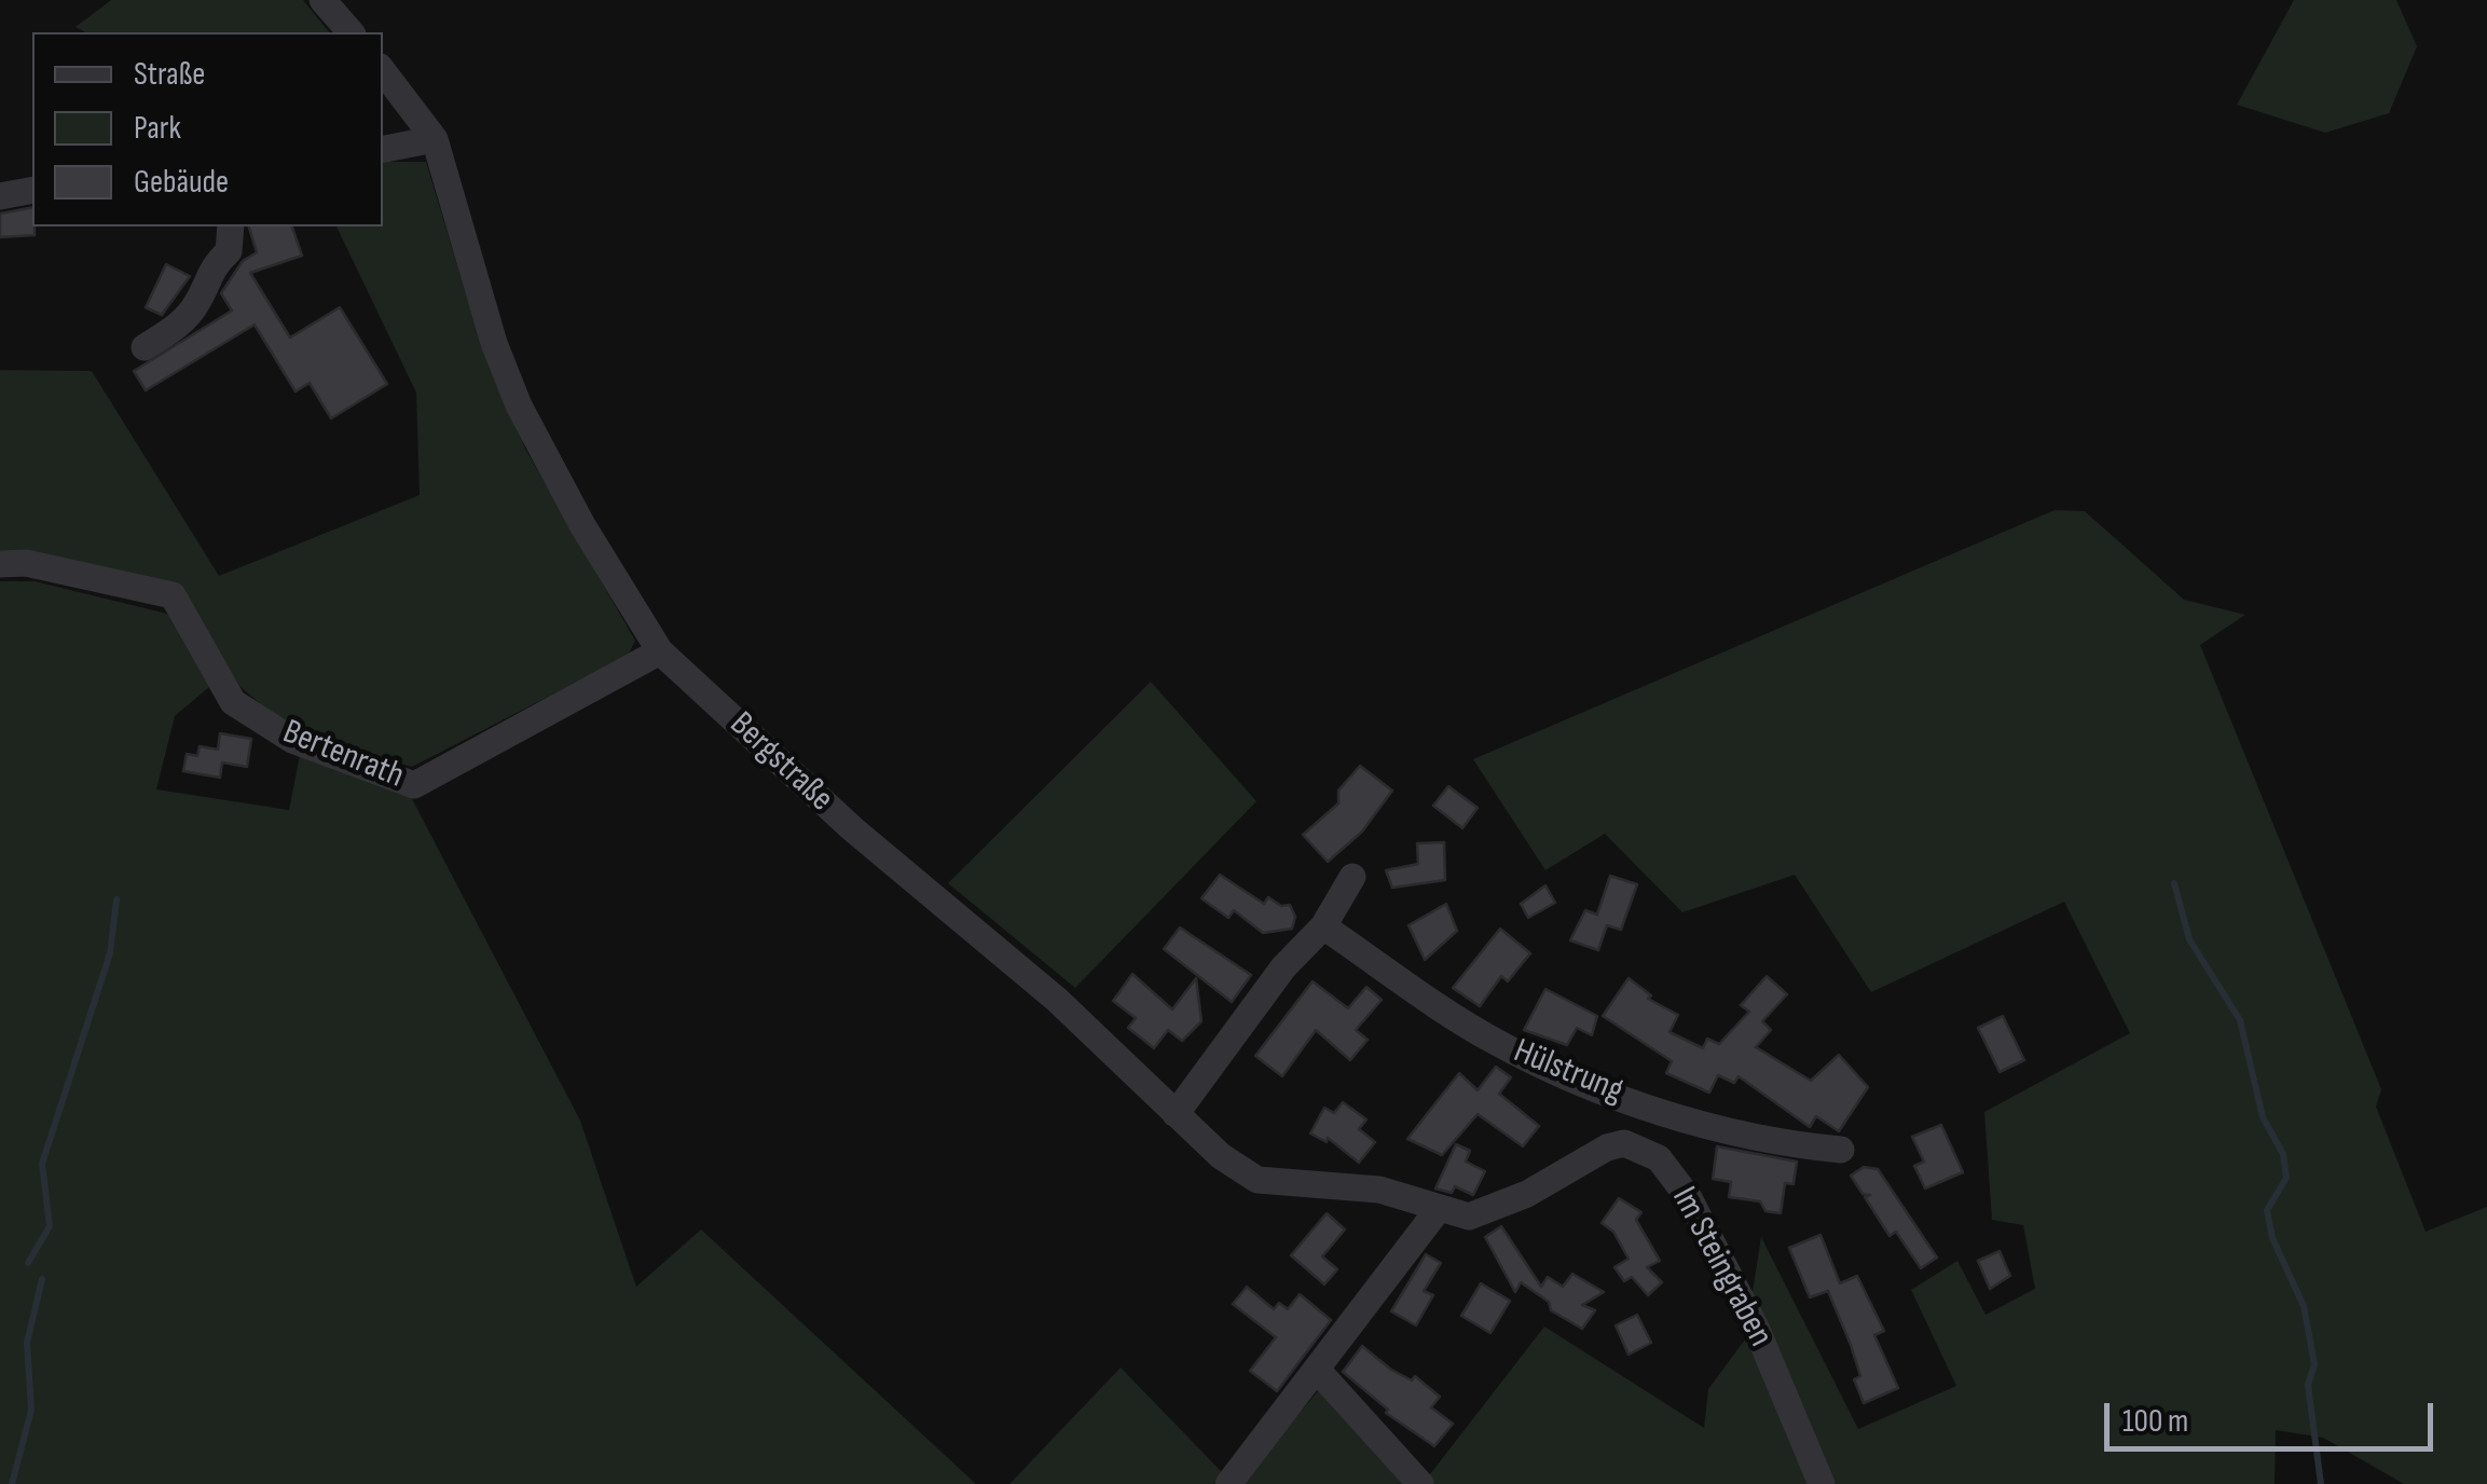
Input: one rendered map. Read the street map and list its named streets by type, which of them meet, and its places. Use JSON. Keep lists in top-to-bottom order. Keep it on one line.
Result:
{"streets":{"street":["Bertenrath","Bergstraße","Hülstrung","Im Steingraben"]},"crossings":[["Bertenrath","Bergstraße"],["Bergstraße","Im Steingraben"]],"legend":["Straße","Park","Gebäude"],"scale_bar":"100 m"}
